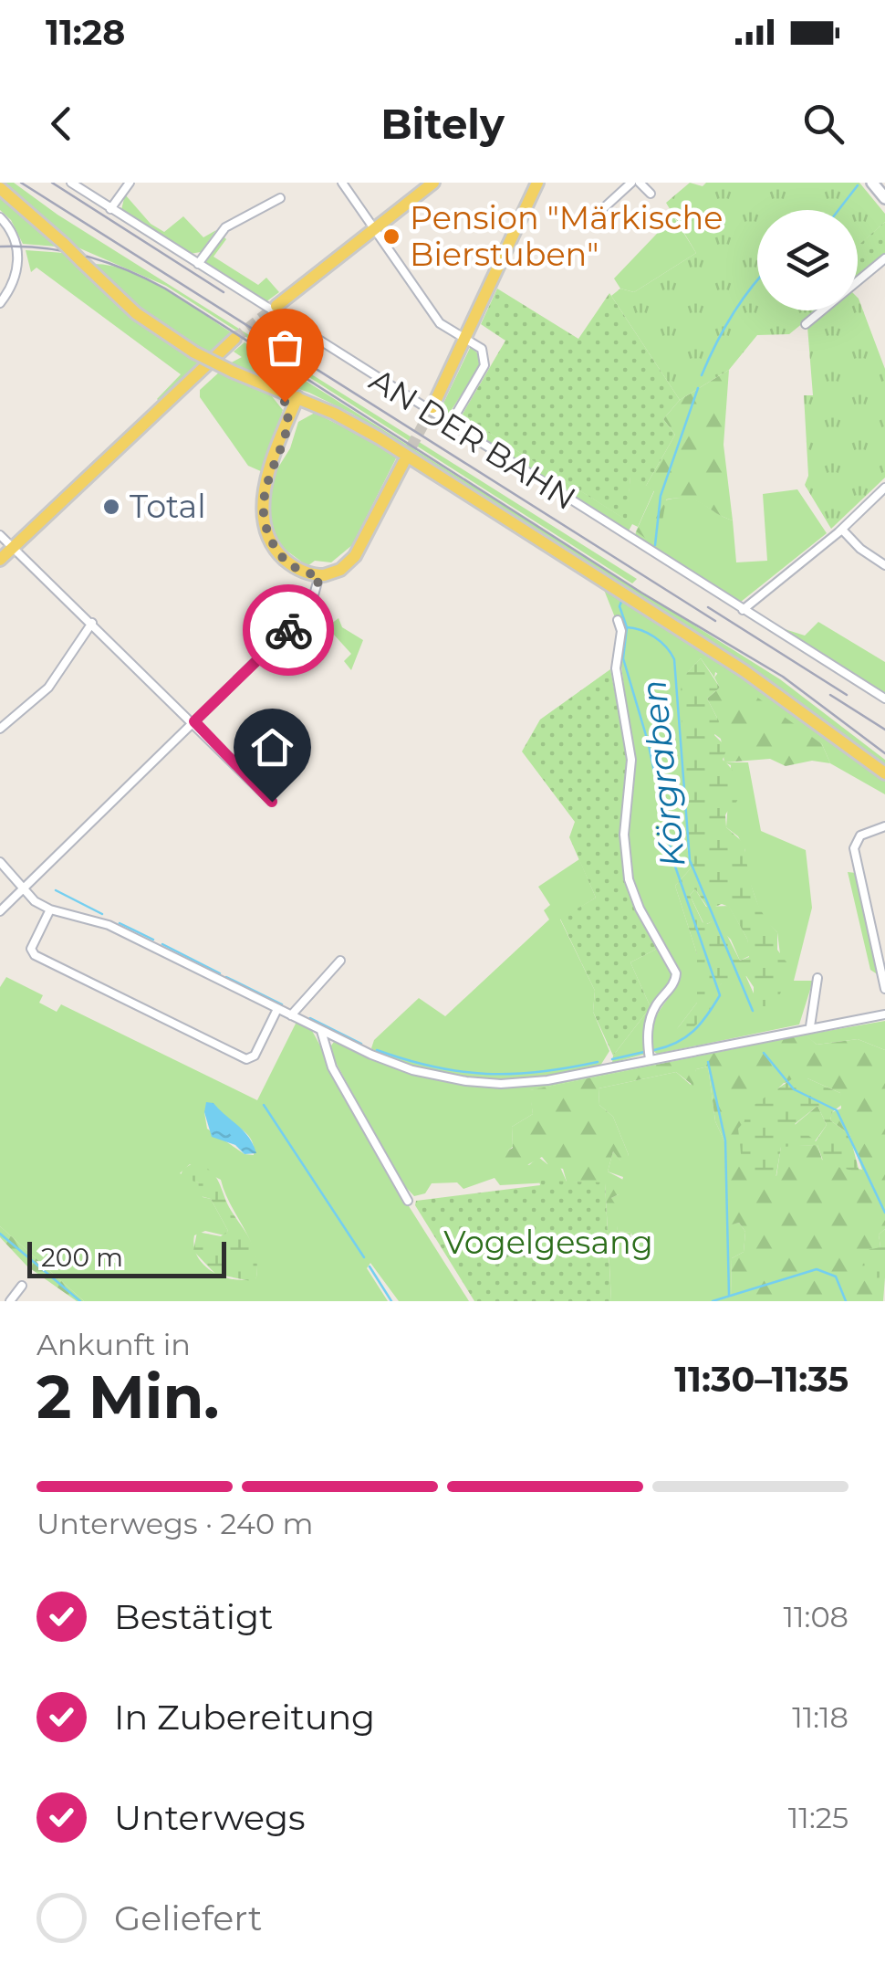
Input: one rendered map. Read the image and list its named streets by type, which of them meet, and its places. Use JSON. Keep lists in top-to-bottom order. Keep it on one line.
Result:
{"streets":{"street":["AN DER BAHN"]},"water":["Körgraben"],"parks":["Vogelgesang"],"places":["Pension \"Märkische Bierstuben\"","Total"],"scale_bar":"200 m","page":{"status":"11:28","header":"Bitely","scale":"200 m","heading":["2 Min.","Ankunft in","11:30–11:35"],"bar":"Unterwegs · 240 m","list":[["Bestätigt","11:08"],["In Zubereitung","11:18"],["Unterwegs","11:25"],"Geliefert"]}}
